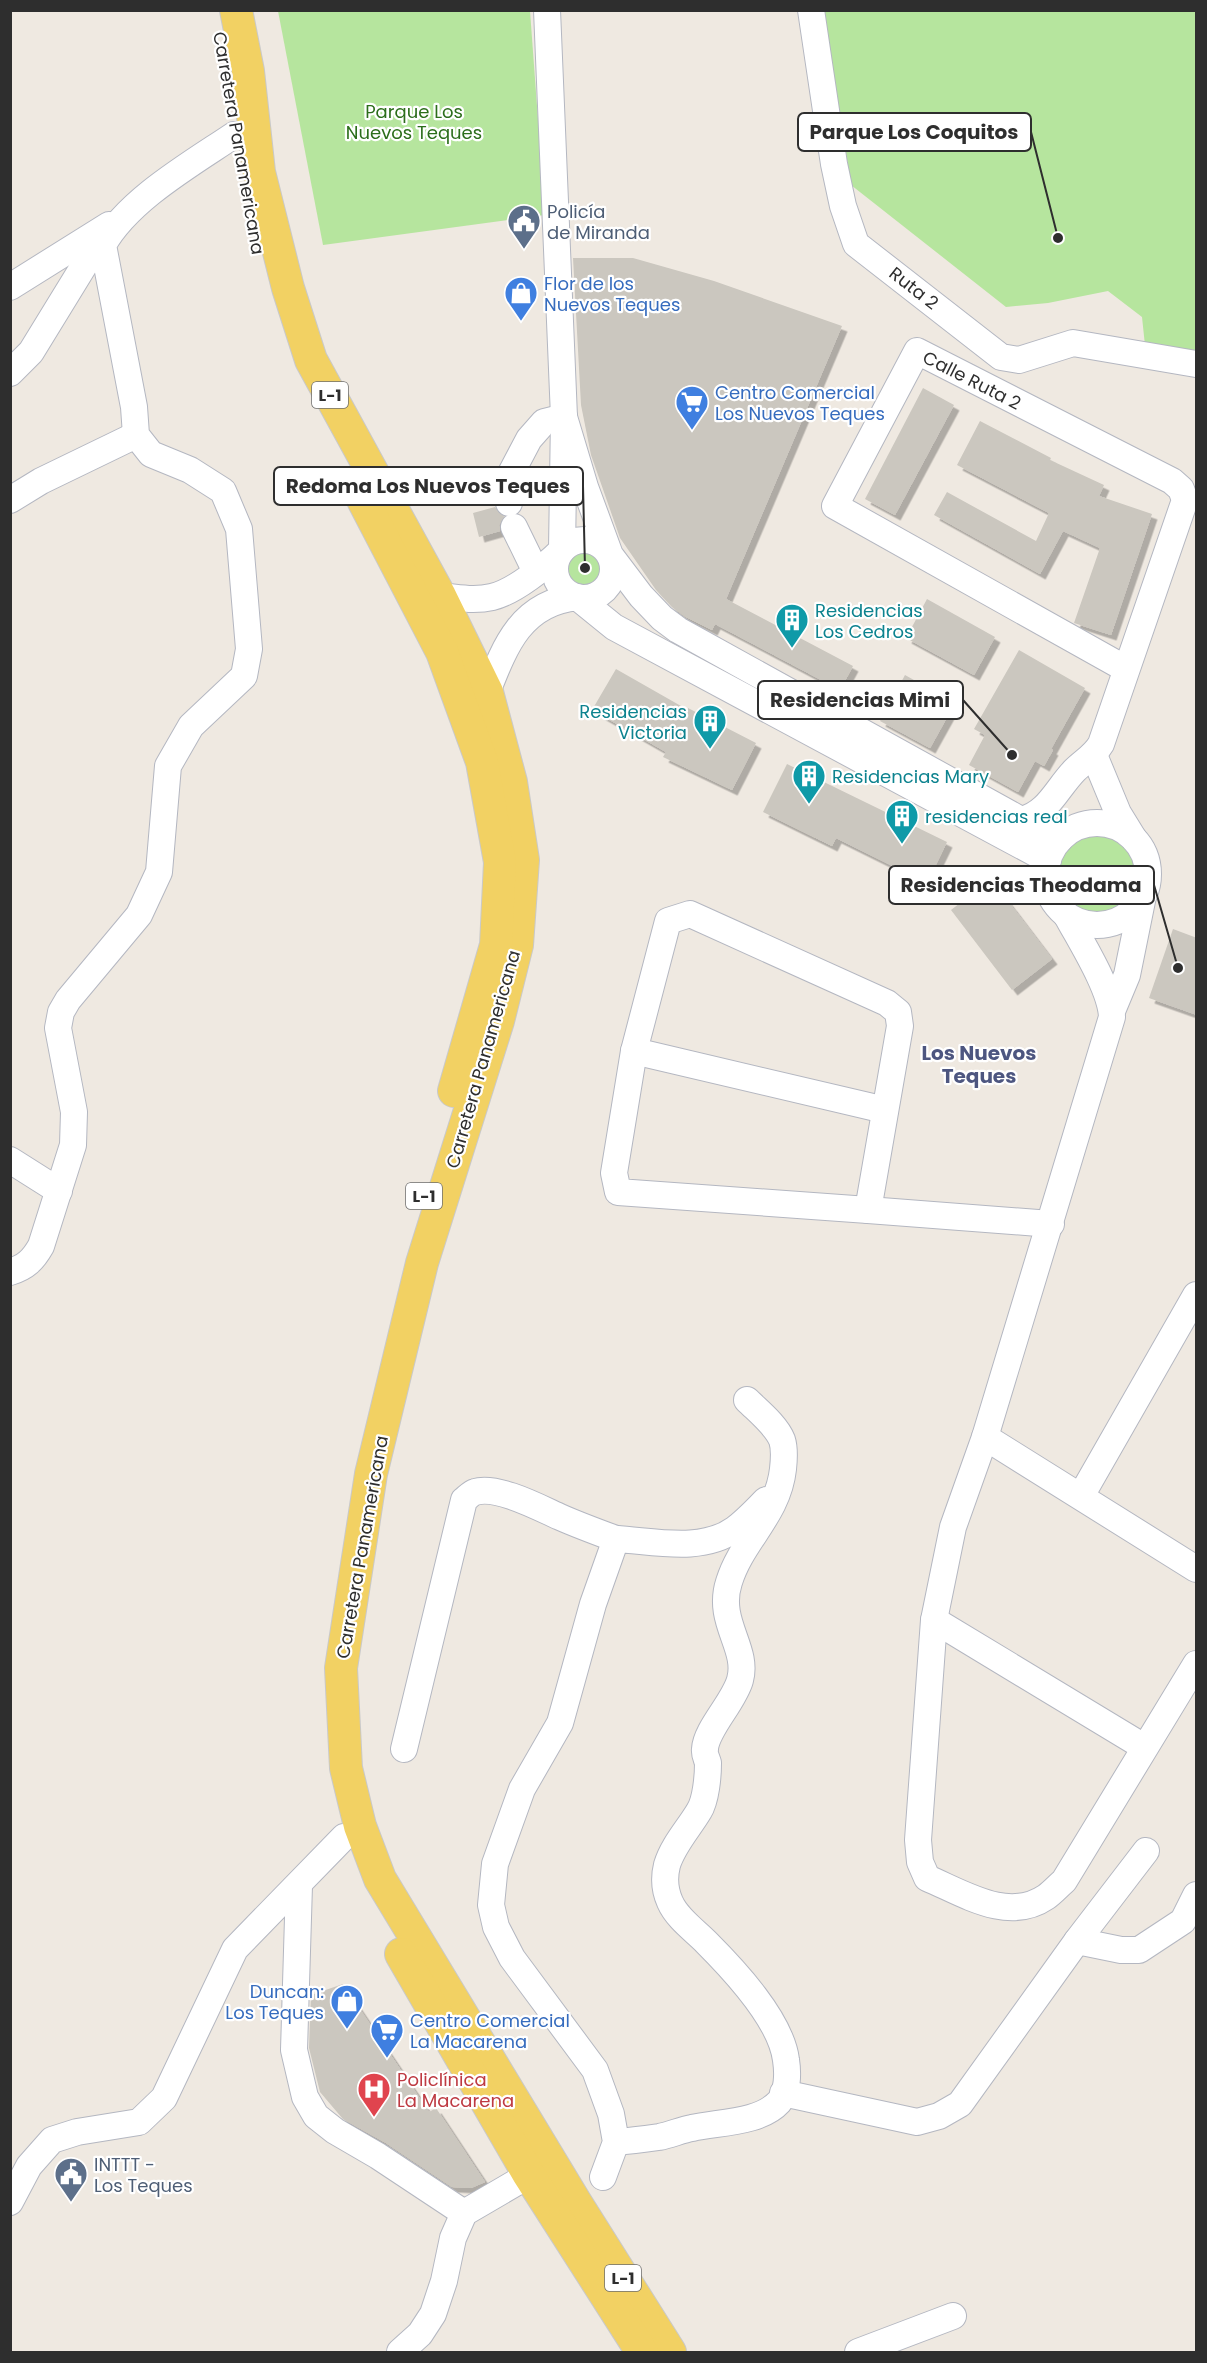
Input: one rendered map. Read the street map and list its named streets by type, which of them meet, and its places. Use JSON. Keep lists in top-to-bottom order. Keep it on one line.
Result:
{"streets":{"main road":["Carretera Panamericana","L-1"],"street":["Ruta 2","Calle Ruta 2"]},"crossings":[["Carretera Panamericana","L-1"]],"districts":["Los Nuevos Teques"],"parks":["Parque Los Nuevos Teques"],"places":{"other":["Parque Los Coquitos","Redoma Los Nuevos Teques","Residencias Mimi","Residencias Theodama"],"public building":["Policía de Miranda","INTTT - Los Teques"],"shop":["Flor de los Nuevos Teques","Duncan: Los Teques"],"supermarket":["Centro Comercial Los Nuevos Teques","Centro Comercial La Macarena"],"building":["Residencias Los Cedros","Residencias Victoria","Residencias Mary","residencias real"],"hospital":["Policlínica La Macarena"]}}
